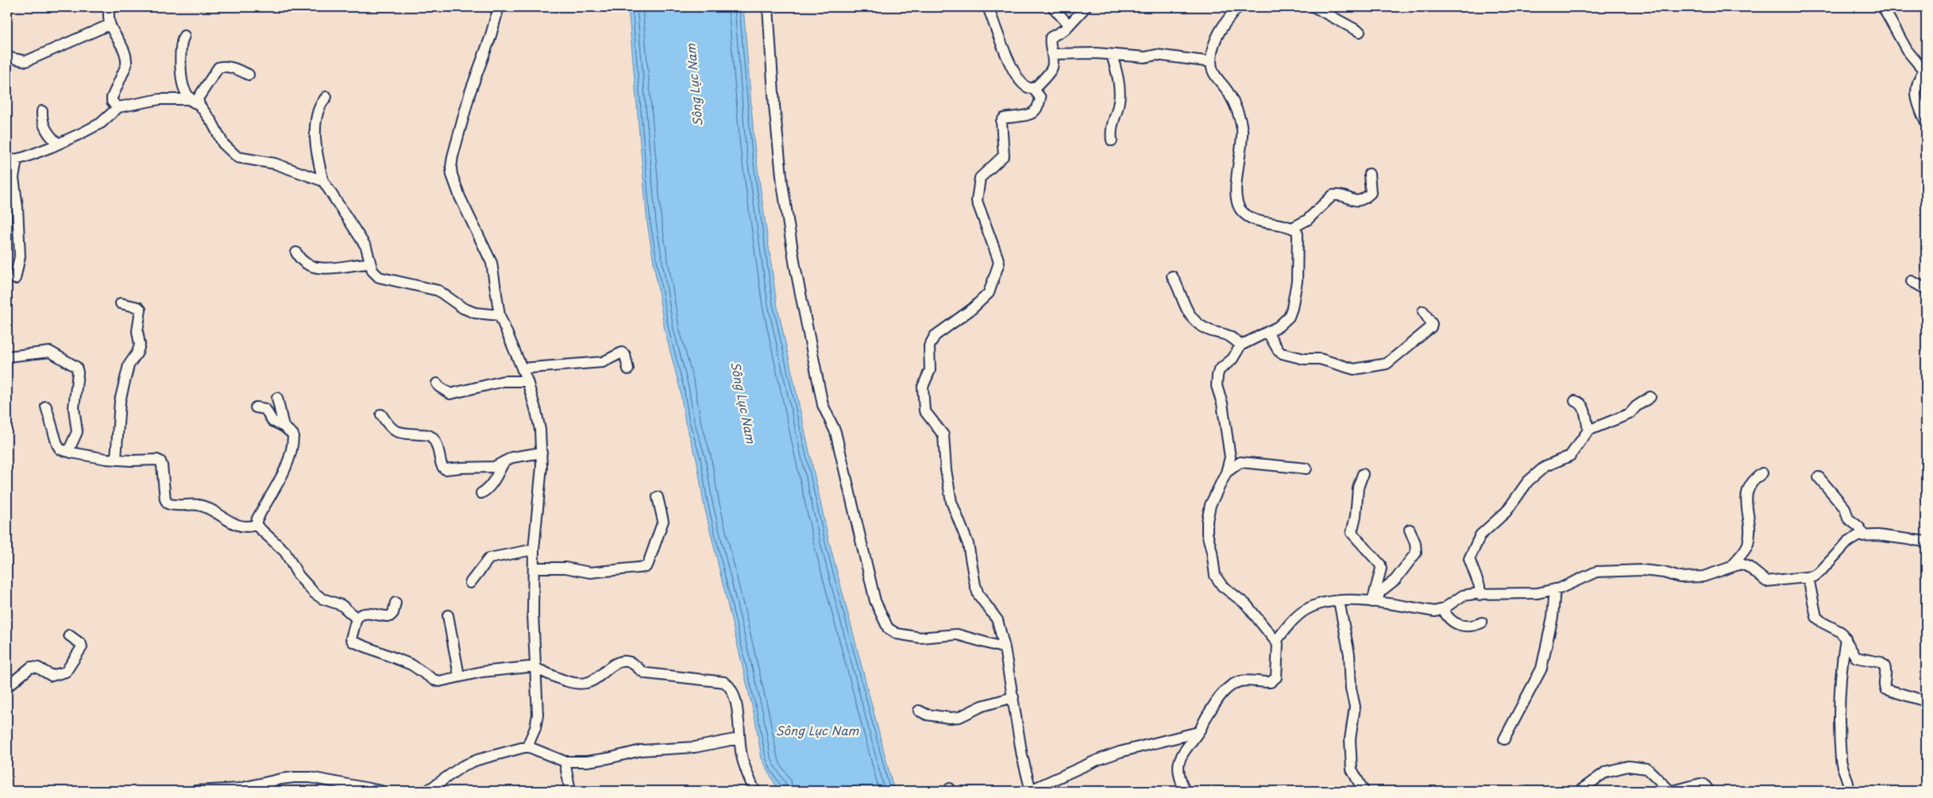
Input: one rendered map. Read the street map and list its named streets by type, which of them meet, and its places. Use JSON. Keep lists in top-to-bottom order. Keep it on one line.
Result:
{"water":["Sông Lục Nam"]}
